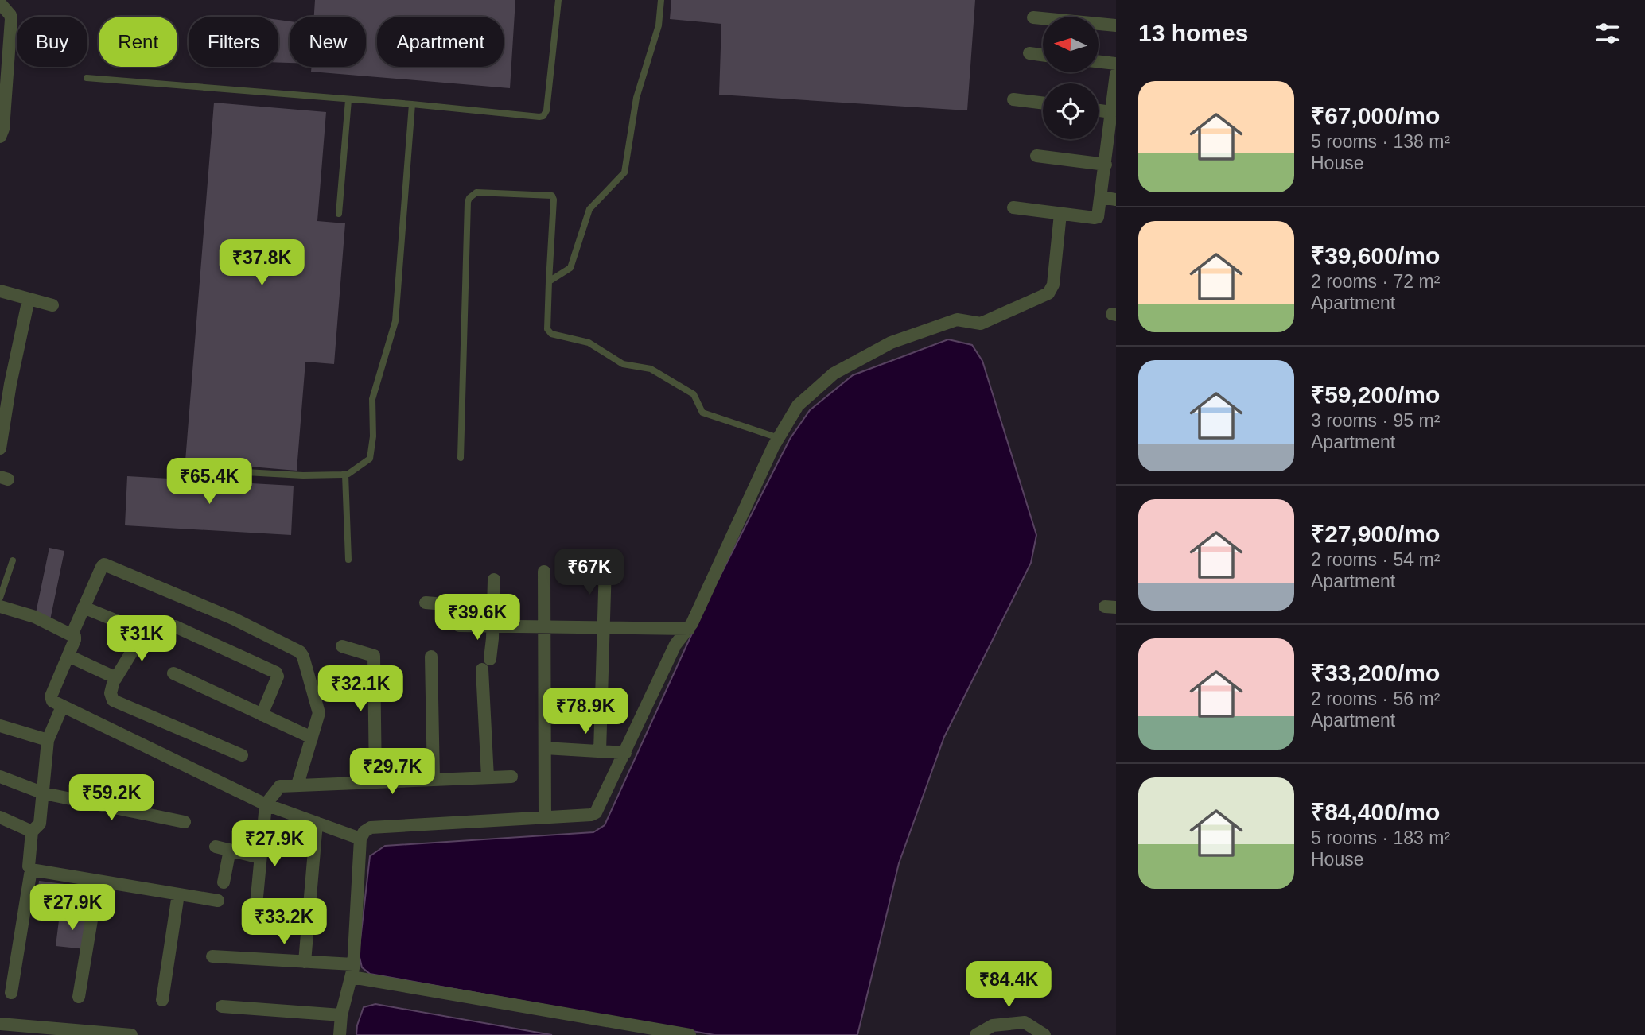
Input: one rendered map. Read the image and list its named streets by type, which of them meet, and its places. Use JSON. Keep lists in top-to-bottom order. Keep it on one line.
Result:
{"north":"left","page":{"heading":"13 homes","chip":["Buy","Rent","Filters","New","Apartment"],"list":[{"name":"₹67,000/mo","note":"5 rooms · 138 m² · House"},{"name":"₹39,600/mo","note":"2 rooms · 72 m² · Apartment"},{"name":"₹59,200/mo","note":"3 rooms · 95 m² · Apartment"},{"name":"₹27,900/mo","note":"2 rooms · 54 m² · Apartment"},{"name":"₹33,200/mo","note":"2 rooms · 56 m² · Apartment"},{"name":"₹84,400/mo","note":"5 rooms · 183 m² · House"}],"price":["₹37.8K","₹65.4K","₹67K","₹39.6K","₹31K","₹32.1K","₹78.9K","₹29.7K","₹59.2K","₹27.9K","₹27.9K","₹33.2K","₹84.4K"]}}
